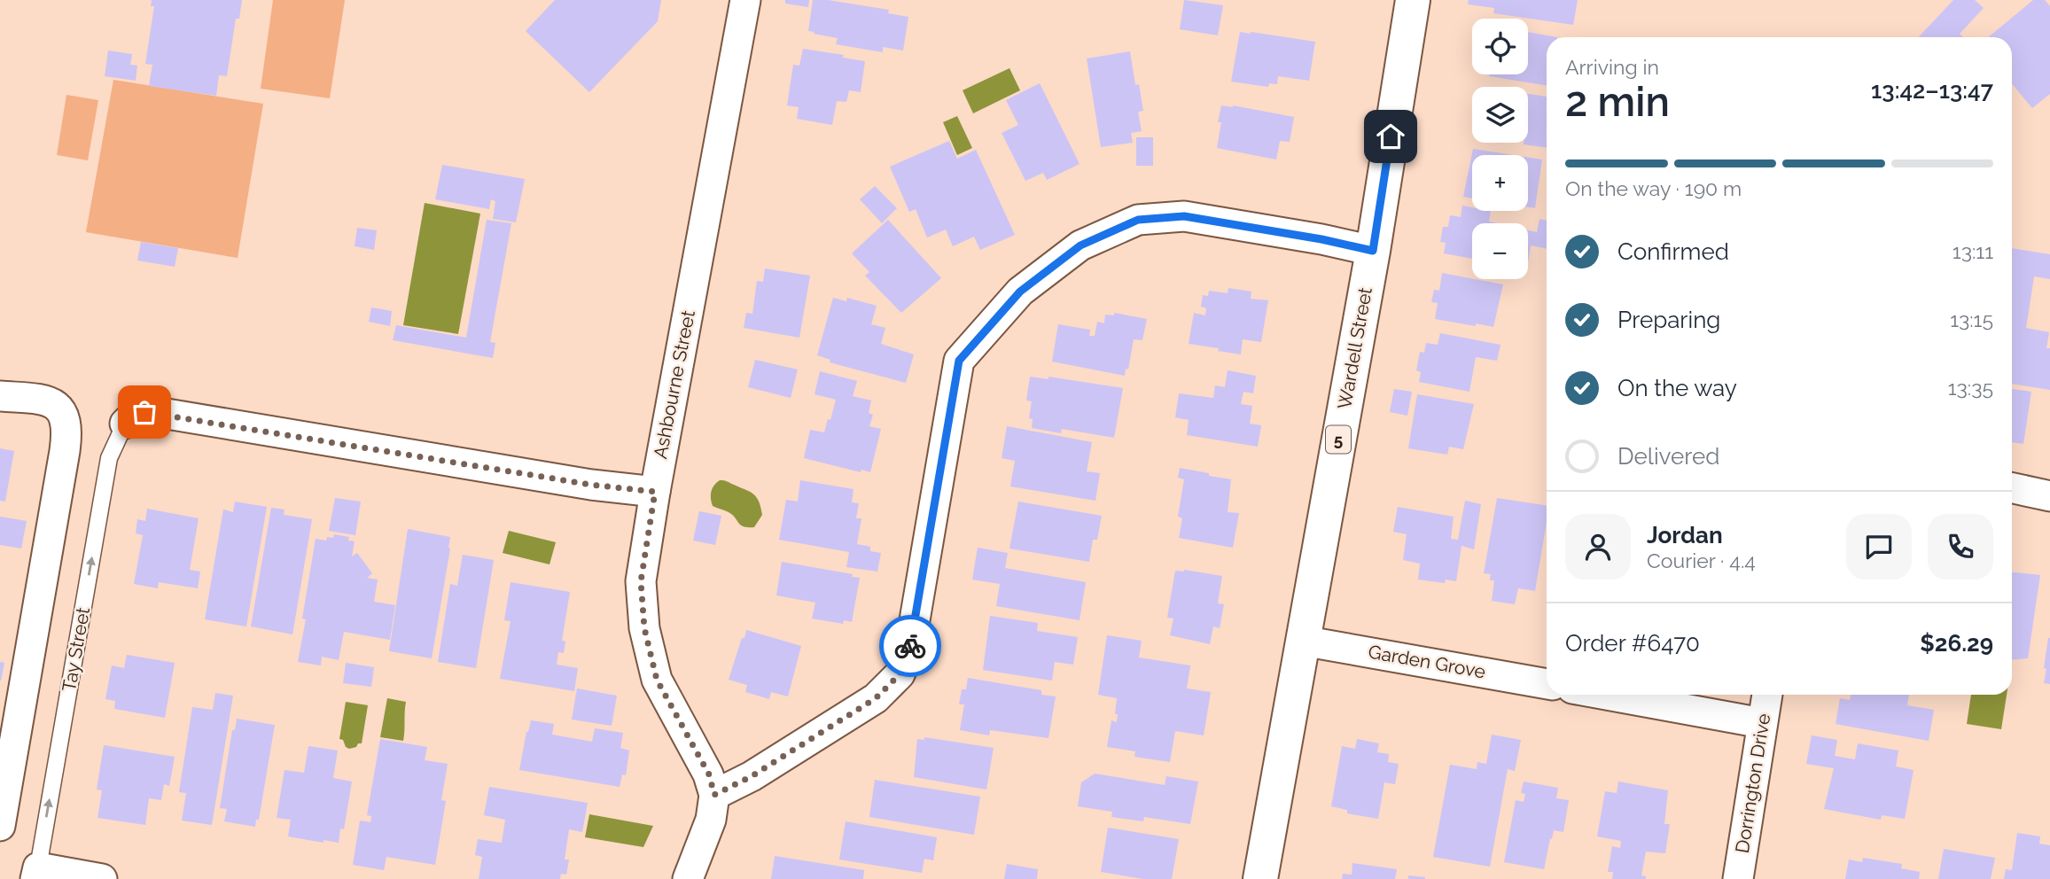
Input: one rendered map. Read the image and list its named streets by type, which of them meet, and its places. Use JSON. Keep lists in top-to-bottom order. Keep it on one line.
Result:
{"streets":{"highway":["Wardell Street","5"],"street":["Ashbourne Street","Garden Grove","Dorrington Drive"],"lane":["Tay Street"]},"crossings":[["Wardell Street","Garden Grove"]],"one_way":["Tay Street"],"page":{"map_buttons":["+","−"],"heading":["2 min","Arriving in","13:42–13:47"],"panel":["Jordan","Courier · 4.4","Order #6470","$26.29"],"bar":"On the way · 190 m","list":[["Confirmed","13:11"],["Preparing","13:15"],["On the way","13:35"],"Delivered"]}}
